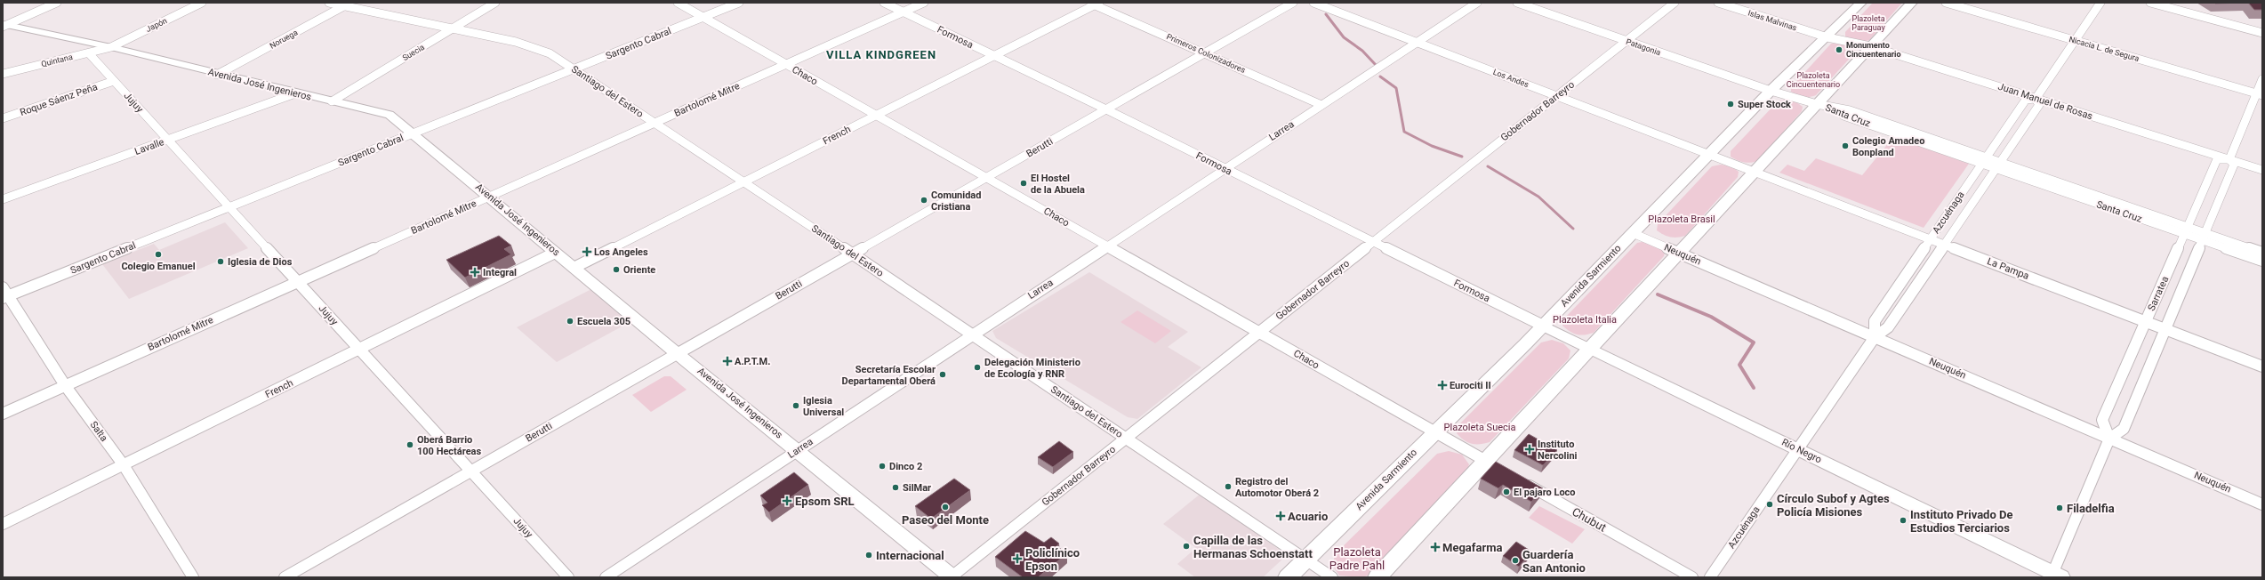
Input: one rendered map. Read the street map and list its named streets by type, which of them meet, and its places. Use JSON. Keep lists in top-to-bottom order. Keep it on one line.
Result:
{"streets":{"main road":["Avenida José Ingenieros","Avenida Sarmiento","Río Negro"],"street":["Islas Malvinas","Japón","Formosa","Noruega","Sargento Cabral","Patagonia","Nicacia L. de Segura","Suecia","Primeros Colonizadores","Quintana","Chaco","Los Andes","Santiago del Estero","Roque Sáenz Peña","Bartolomé Mitre","Juan Manuel de Rosas","Jujuy","Gobernador Barreyro","Santa Cruz","Larrea","French","Lavalle","Berutti","Azcuénaga","Neuquén","La Pampa","Sarratea","Salta","Chubut"]},"crossings":[["Islas Malvinas","Juan Manuel de Rosas"],["Islas Malvinas","Avenida Sarmiento"],["Japón","Quintana"],["Japón","Avenida José Ingenieros"],["Formosa","Bartolomé Mitre"],["Formosa","Gobernador Barreyro"],["Formosa","Larrea"],["Formosa","French"],["Formosa","Berutti"],["Formosa","Avenida Sarmiento"],["Formosa","Río Negro"],["Noruega","Avenida José Ingenieros"],["Noruega","Santiago del Estero"],["Sargento Cabral","Chaco"],["Sargento Cabral","Avenida José Ingenieros"],["Sargento Cabral","Santiago del Estero"],["Sargento Cabral","Jujuy"],["Sargento Cabral","Salta"],["Patagonia","Gobernador Barreyro"],["Patagonia","Santa Cruz"],["Patagonia","Avenida Sarmiento"],["Nicacia L. de Segura","Azcuénaga"],["Nicacia L. de Segura","Sarratea"],["Suecia","Avenida José Ingenieros"],["Suecia","Santiago del Estero"],["Primeros Colonizadores","Larrea"],["Primeros Colonizadores","French"],["Primeros Colonizadores","Berutti"],["Quintana","Avenida José Ingenieros"],["Quintana","Jujuy"],["Chaco","Bartolomé Mitre"],["Chaco","Gobernador Barreyro"],["Chaco","Larrea"],["Chaco","French"],["Chaco","Berutti"],["Chaco","Avenida Sarmiento"],["Los Andes","Gobernador Barreyro"],["Los Andes","Larrea"],["Los Andes","La Pampa"],["Los Andes","Avenida Sarmiento"],["Avenida José Ingenieros","Bartolomé Mitre"],["Avenida José Ingenieros","Gobernador Barreyro"],["Avenida José Ingenieros","Larrea"],["Avenida José Ingenieros","French"],["Avenida José Ingenieros","Lavalle"],["Avenida José Ingenieros","Berutti"],["Santiago del Estero","Bartolomé Mitre"],["Santiago del Estero","Gobernador Barreyro"],["Santiago del Estero","Larrea"],["Santiago del Estero","French"],["Santiago del Estero","Berutti"],["Santiago del Estero","Avenida Sarmiento"],["Roque Sáenz Peña","Jujuy"],["Bartolomé Mitre","Jujuy"],["Bartolomé Mitre","Salta"],["Juan Manuel de Rosas","Azcuénaga"],["Juan Manuel de Rosas","Avenida Sarmiento"],["Juan Manuel de Rosas","Sarratea"],["Jujuy","French"],["Jujuy","Lavalle"],["Jujuy","Berutti"],["Santa Cruz","Azcuénaga"],["Santa Cruz","Sarratea"],["French","Salta"],["Azcuénaga","Neuquén"],["Azcuénaga","La Pampa"],["Azcuénaga","Río Negro"],["Neuquén","Avenida Sarmiento"],["Neuquén","Sarratea"],["La Pampa","Sarratea"],["Avenida Sarmiento","Río Negro"]],"districts":["VILLA KINDGREEN"],"parks":["Plazoleta Paraguay","Plazoleta Cincuentenario","Plazoleta Brasil","Plazoleta Italia","Plazoleta Suecia","Plazoleta Padre Pahl"],"places":{"other":["Monumento Cincuentenario","Super Stock","Colegio Amadeo Bonpland","El Hostel de la Abuela","Comunidad Cristiana","Colegio Emanuel","Iglesia de Dios","Oriente","Escuela 305","Delegación Ministerio de Ecología y RNR","Secretaría Escolar Departamental Oberá","Iglesia Universal","Oberá Barrio 100 Hectáreas","Dinco 2","Registro del Automotor Oberá 2","SilMar","El pajaro Loco","Círculo Subof y Agtes Policía Misiones","Paseo del Monte","Filadelfia","Instituto Privado De Estudios Terciarios","Capilla de las Hermanas Schoenstatt","Internacional","Guardería San Antonio"],"health":["Los Angeles","Integral","A.P.T.M.","Eurociti II","Instituto Nercolini","Epsom SRL","Acuario","Megafarma","Policlínico Epson"]}}
